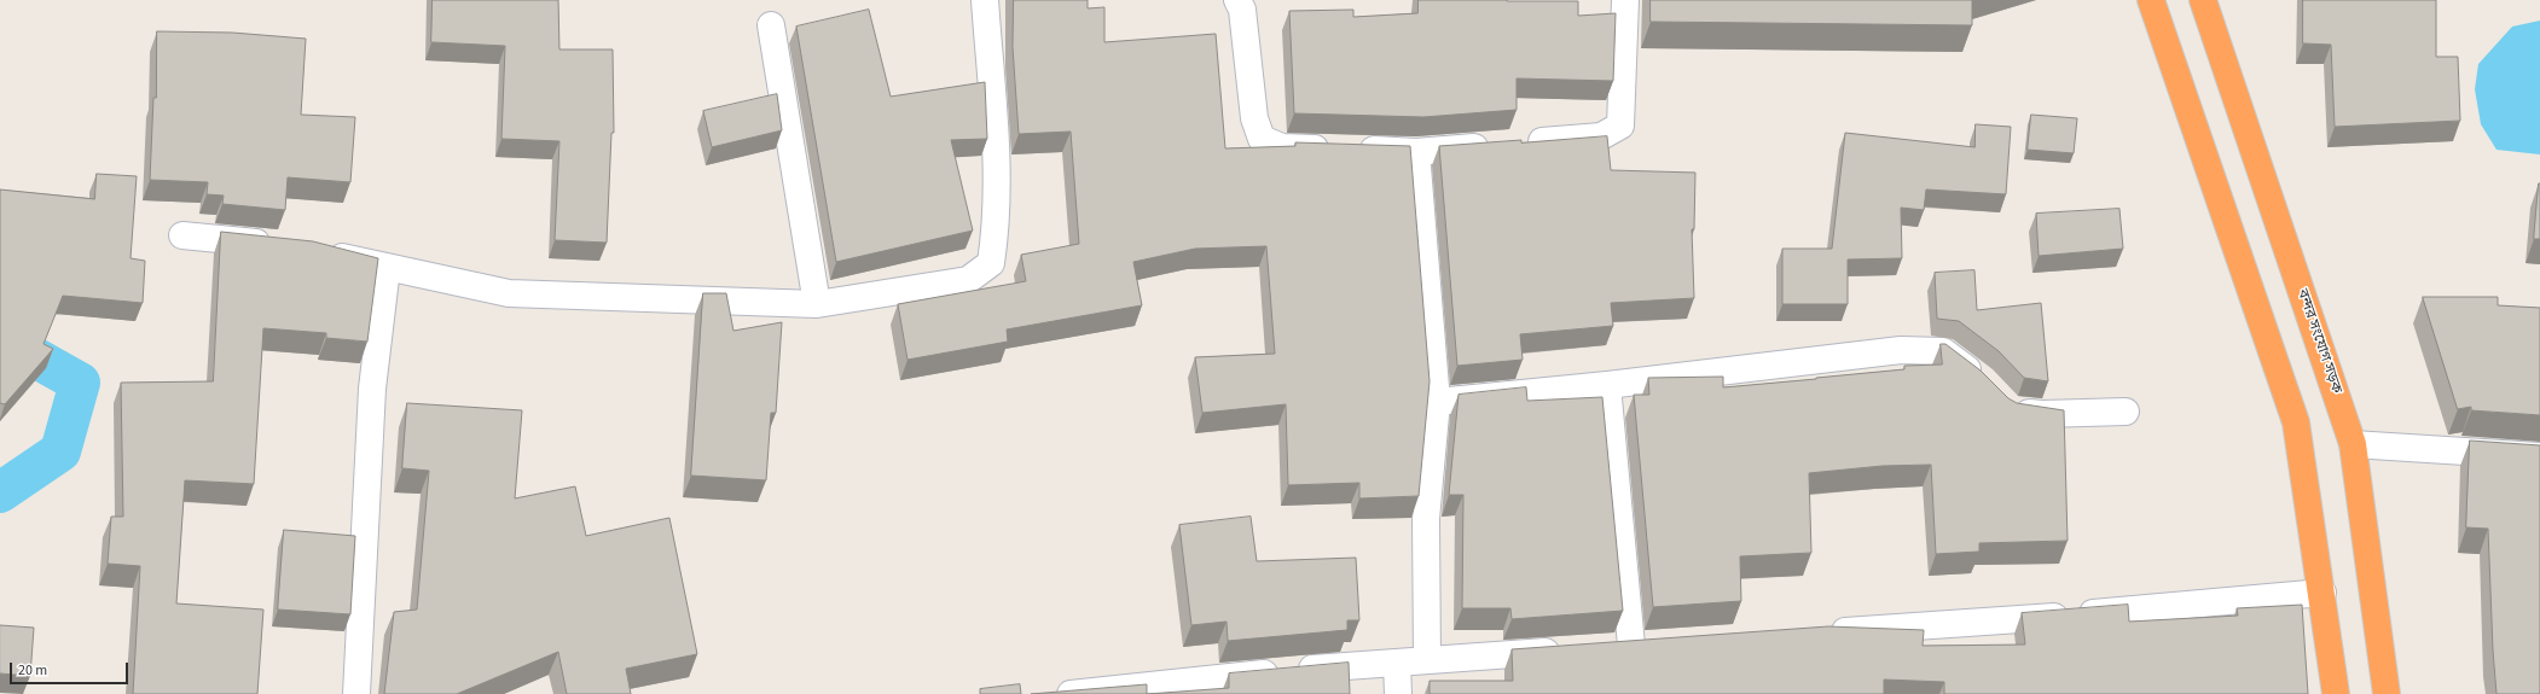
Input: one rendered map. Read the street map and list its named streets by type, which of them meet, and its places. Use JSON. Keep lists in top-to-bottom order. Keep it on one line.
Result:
{"streets":{"highway":["বন্দর সংযোগ সড়ক"]},"scale_bar":"20 m"}
